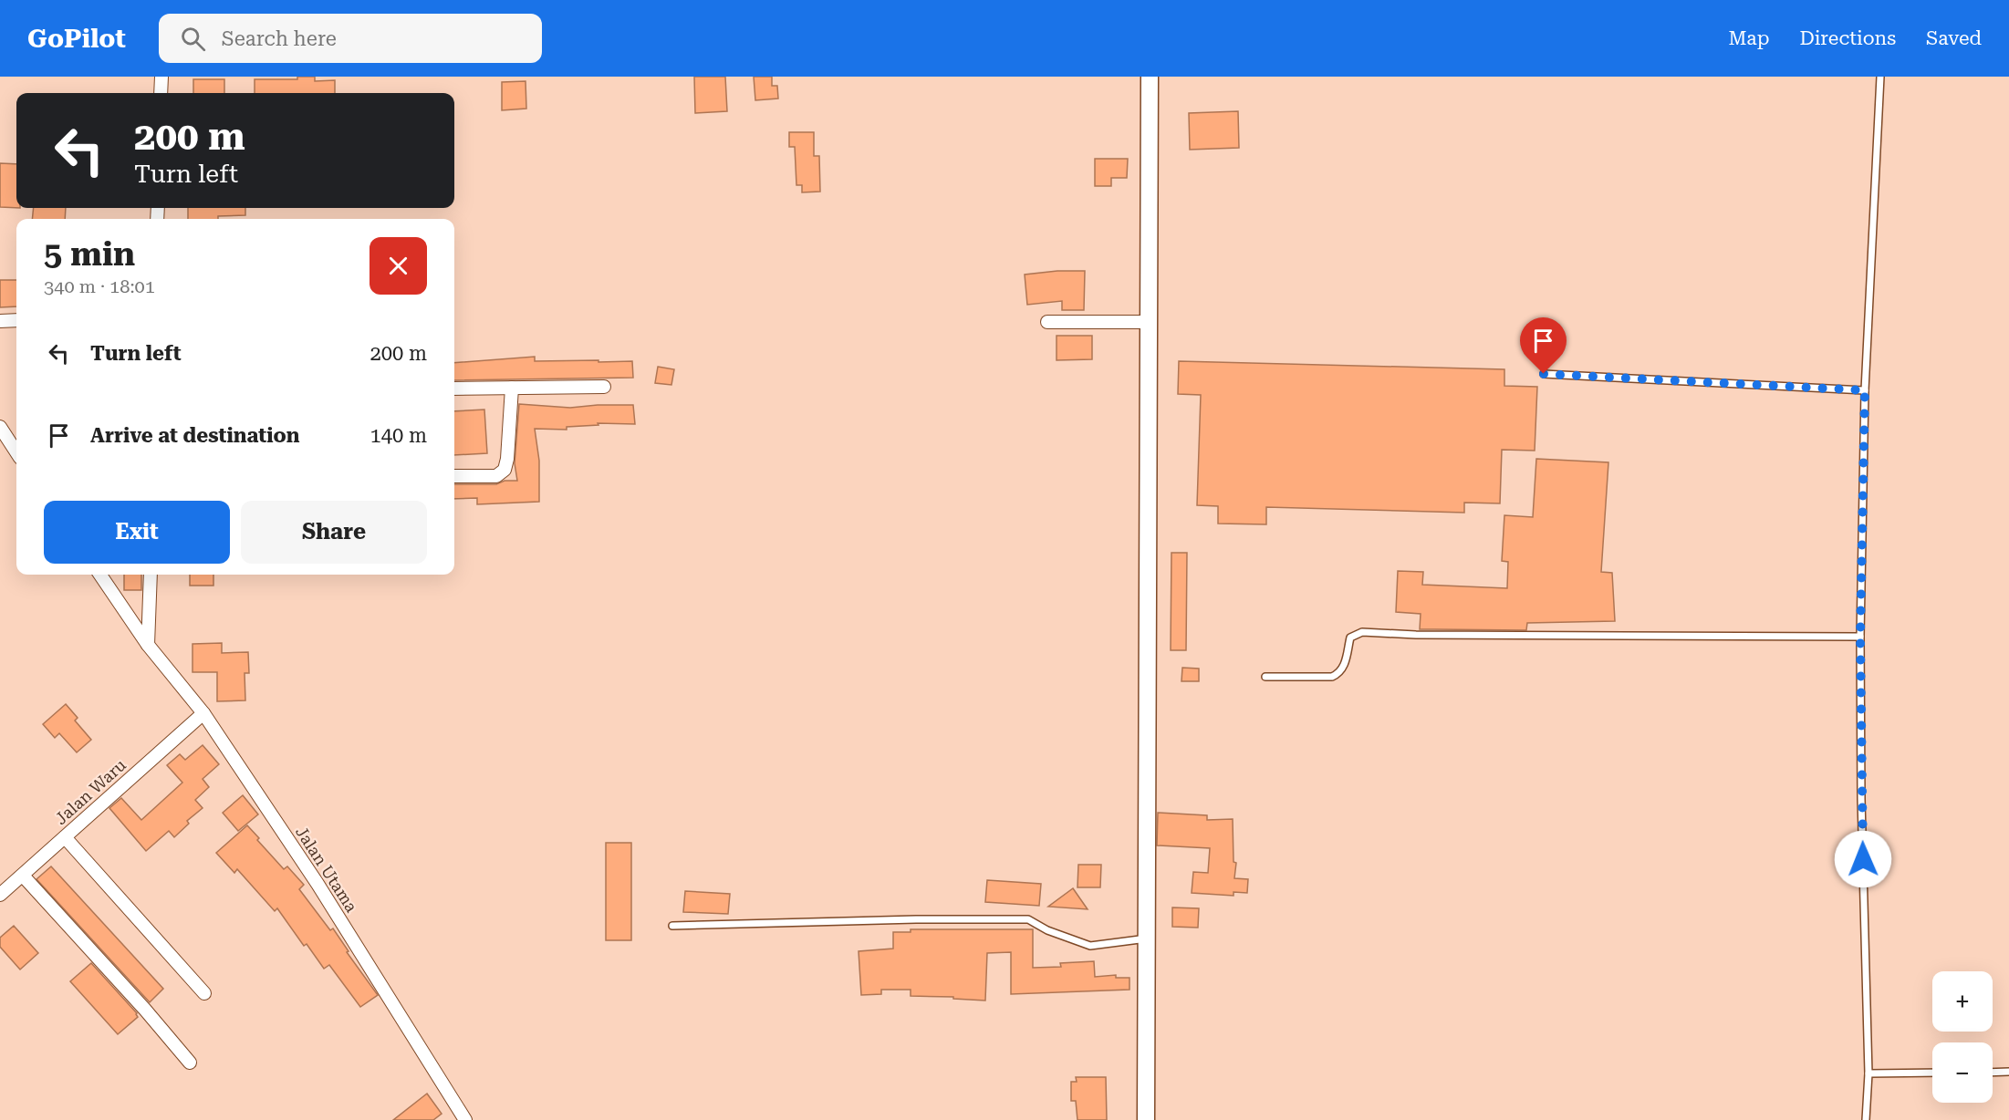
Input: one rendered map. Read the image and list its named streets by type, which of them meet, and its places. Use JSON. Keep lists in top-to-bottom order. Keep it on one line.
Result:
{"streets":{"street":["Jalan Waru","Jalan Utama"]},"crossings":[["Jalan Waru","Jalan Utama"]],"page":{"header":"GoPilot","search":"Search here","nav":["Map","Directions","Saved"],"turn":["200 m","Turn left"],"heading":["5 min","340 m · 18:01"],"list":[{"name":"Turn left","value":"200 m"},{"name":"Arrive at destination","value":"140 m"}],"buttons":["Exit","Share"],"map_buttons":["+","−"]}}
